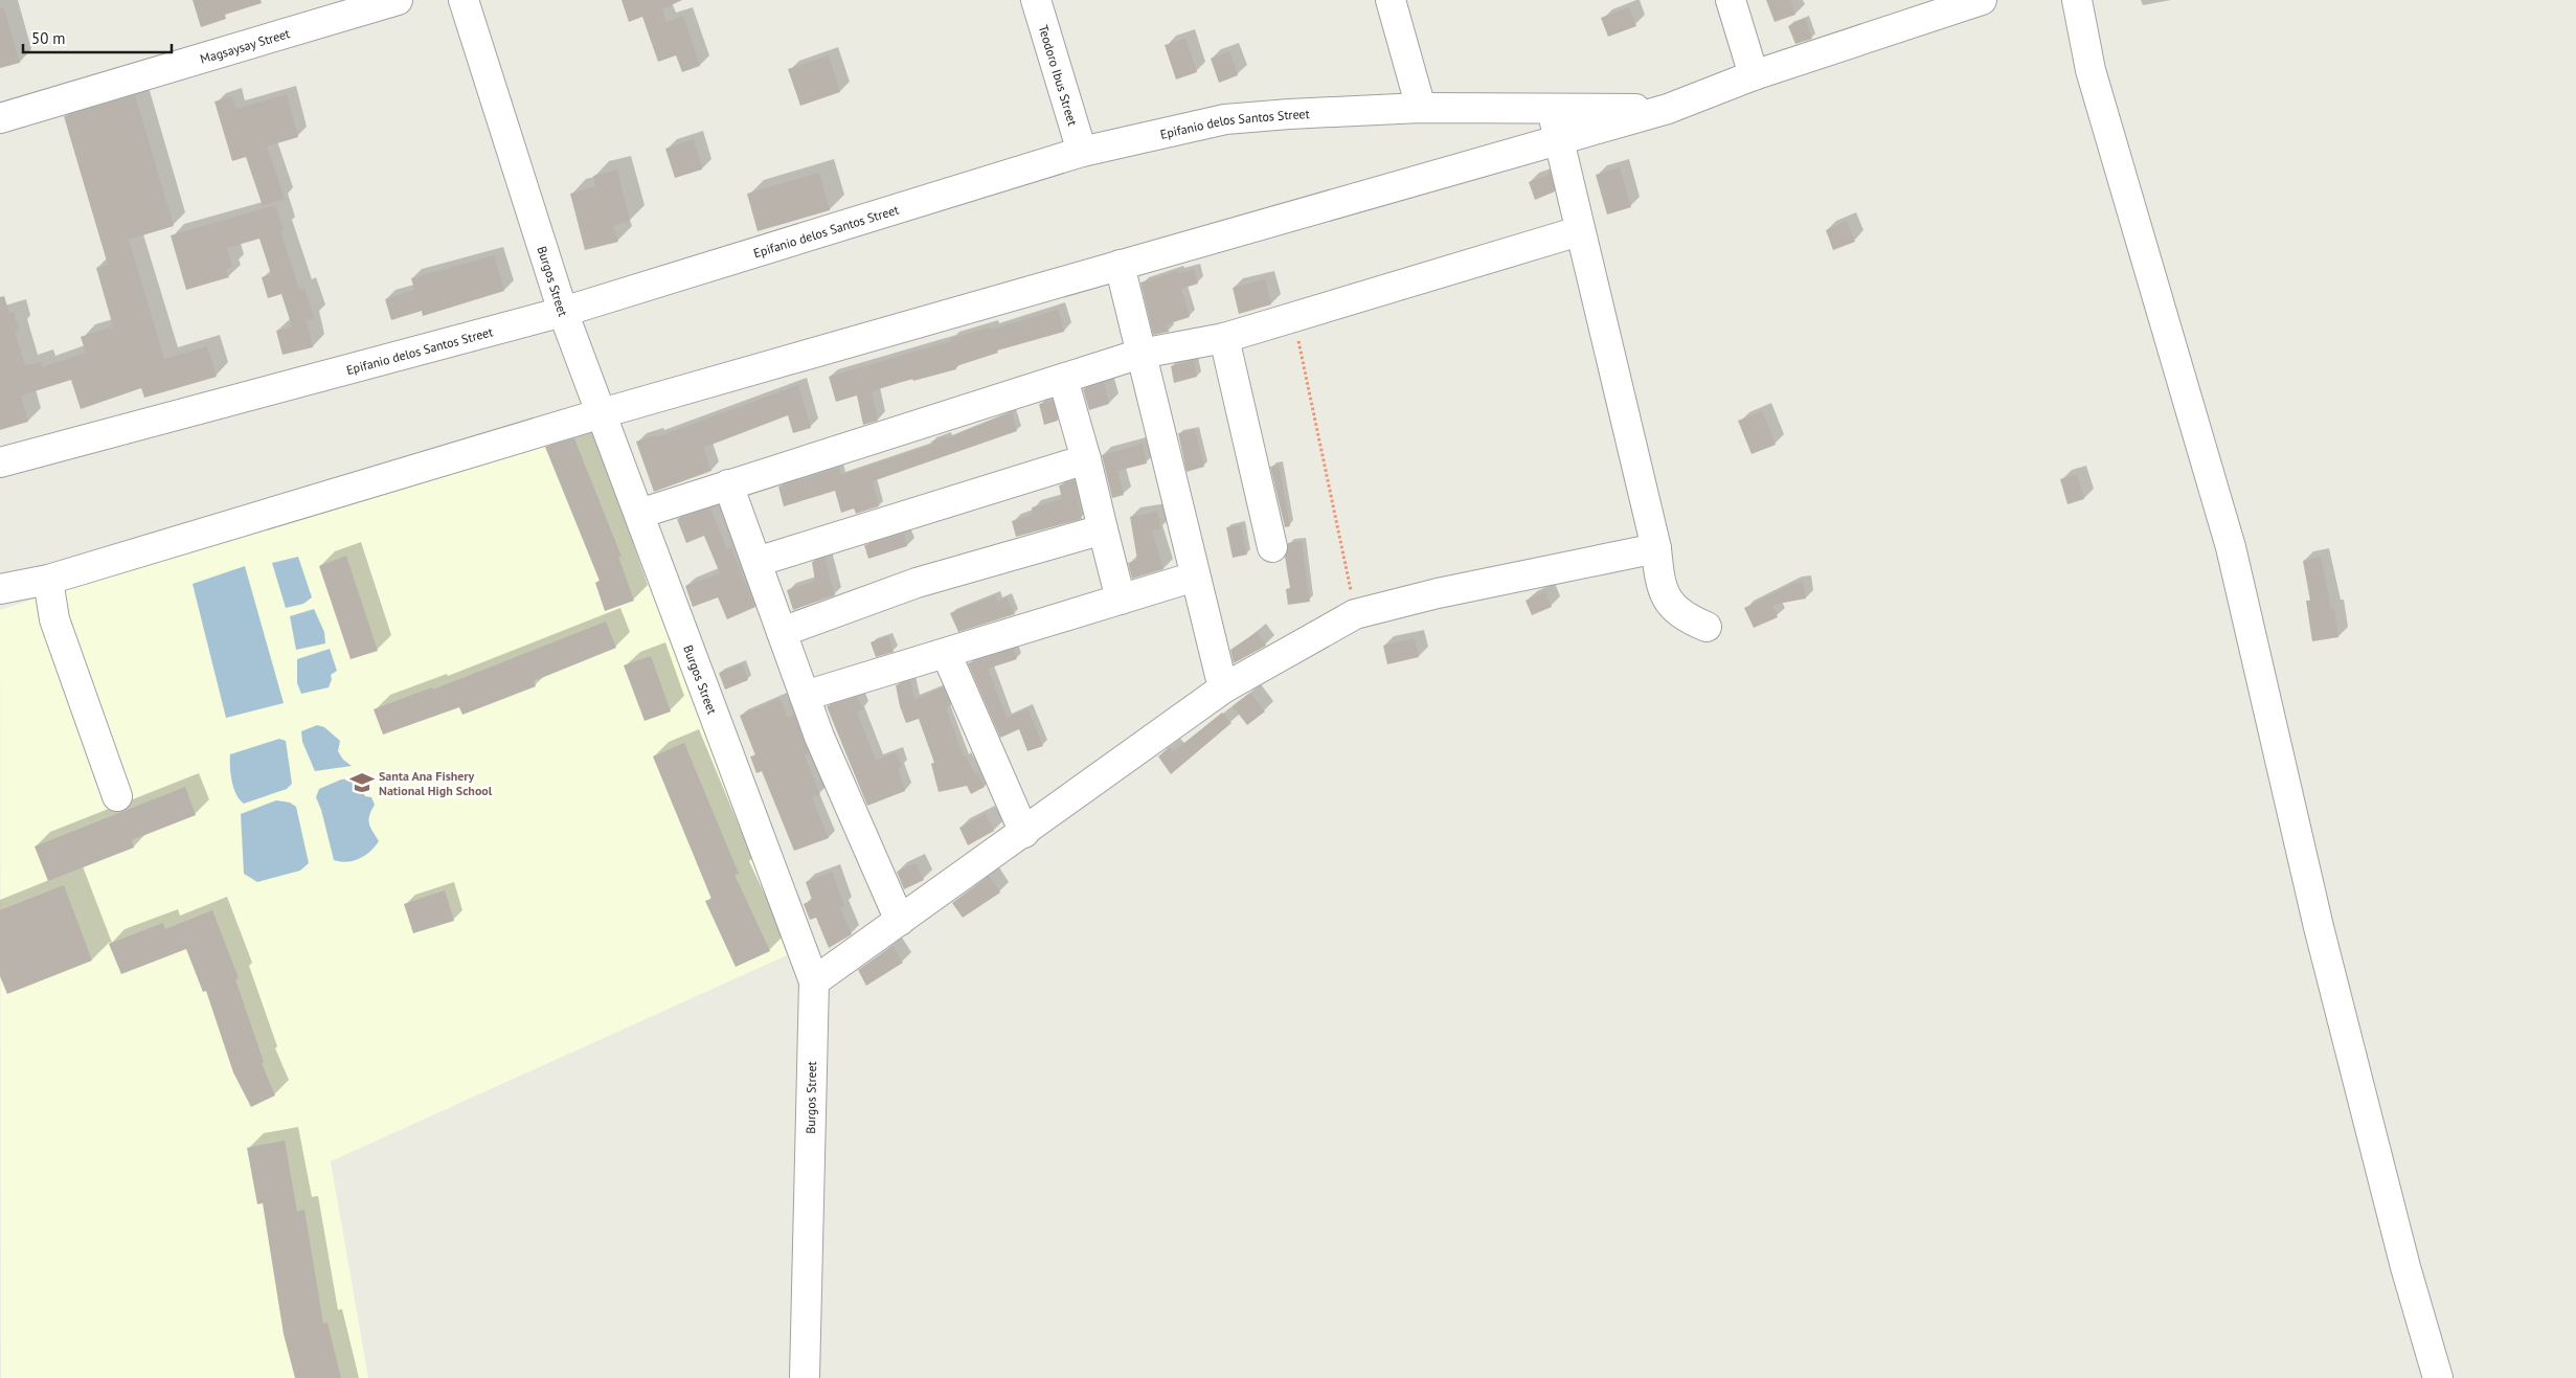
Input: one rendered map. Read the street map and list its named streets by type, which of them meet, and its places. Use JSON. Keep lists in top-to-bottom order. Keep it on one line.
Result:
{"streets":{"street":["Magsaysay Street","Teodoro Ibus Street","Epifanio delos Santos Street","Burgos Street"]},"crossings":[["Teodoro Ibus Street","Epifanio delos Santos Street"],["Epifanio delos Santos Street","Burgos Street"]],"places":{"school or university":["Santa Ana Fishery National High School"]},"scale_bar":"50 m"}
